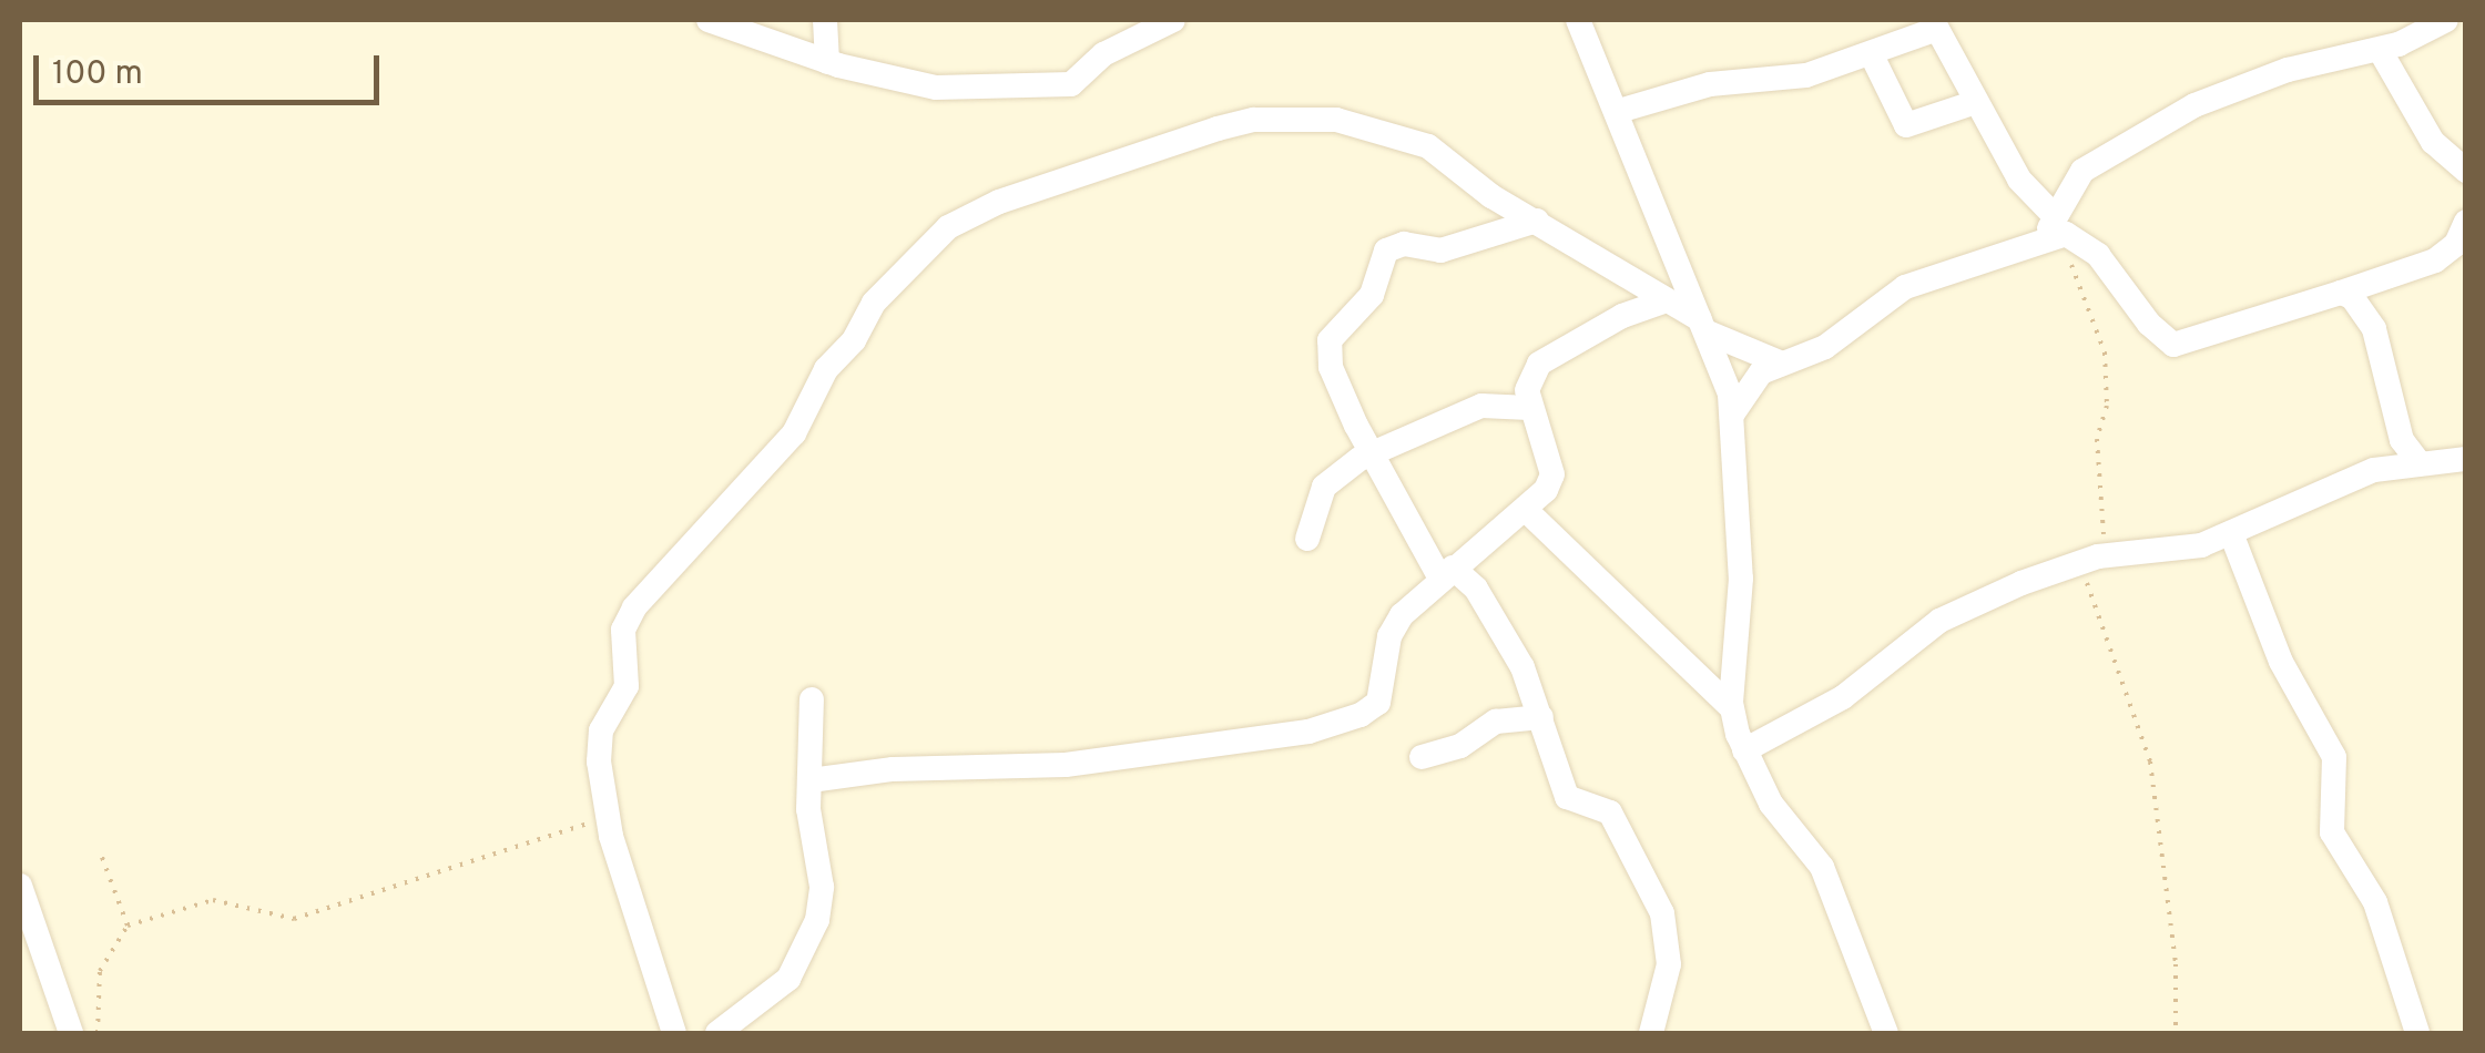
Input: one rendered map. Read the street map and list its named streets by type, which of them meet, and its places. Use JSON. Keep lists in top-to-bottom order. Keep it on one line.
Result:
{"scale_bar":"100 m"}
